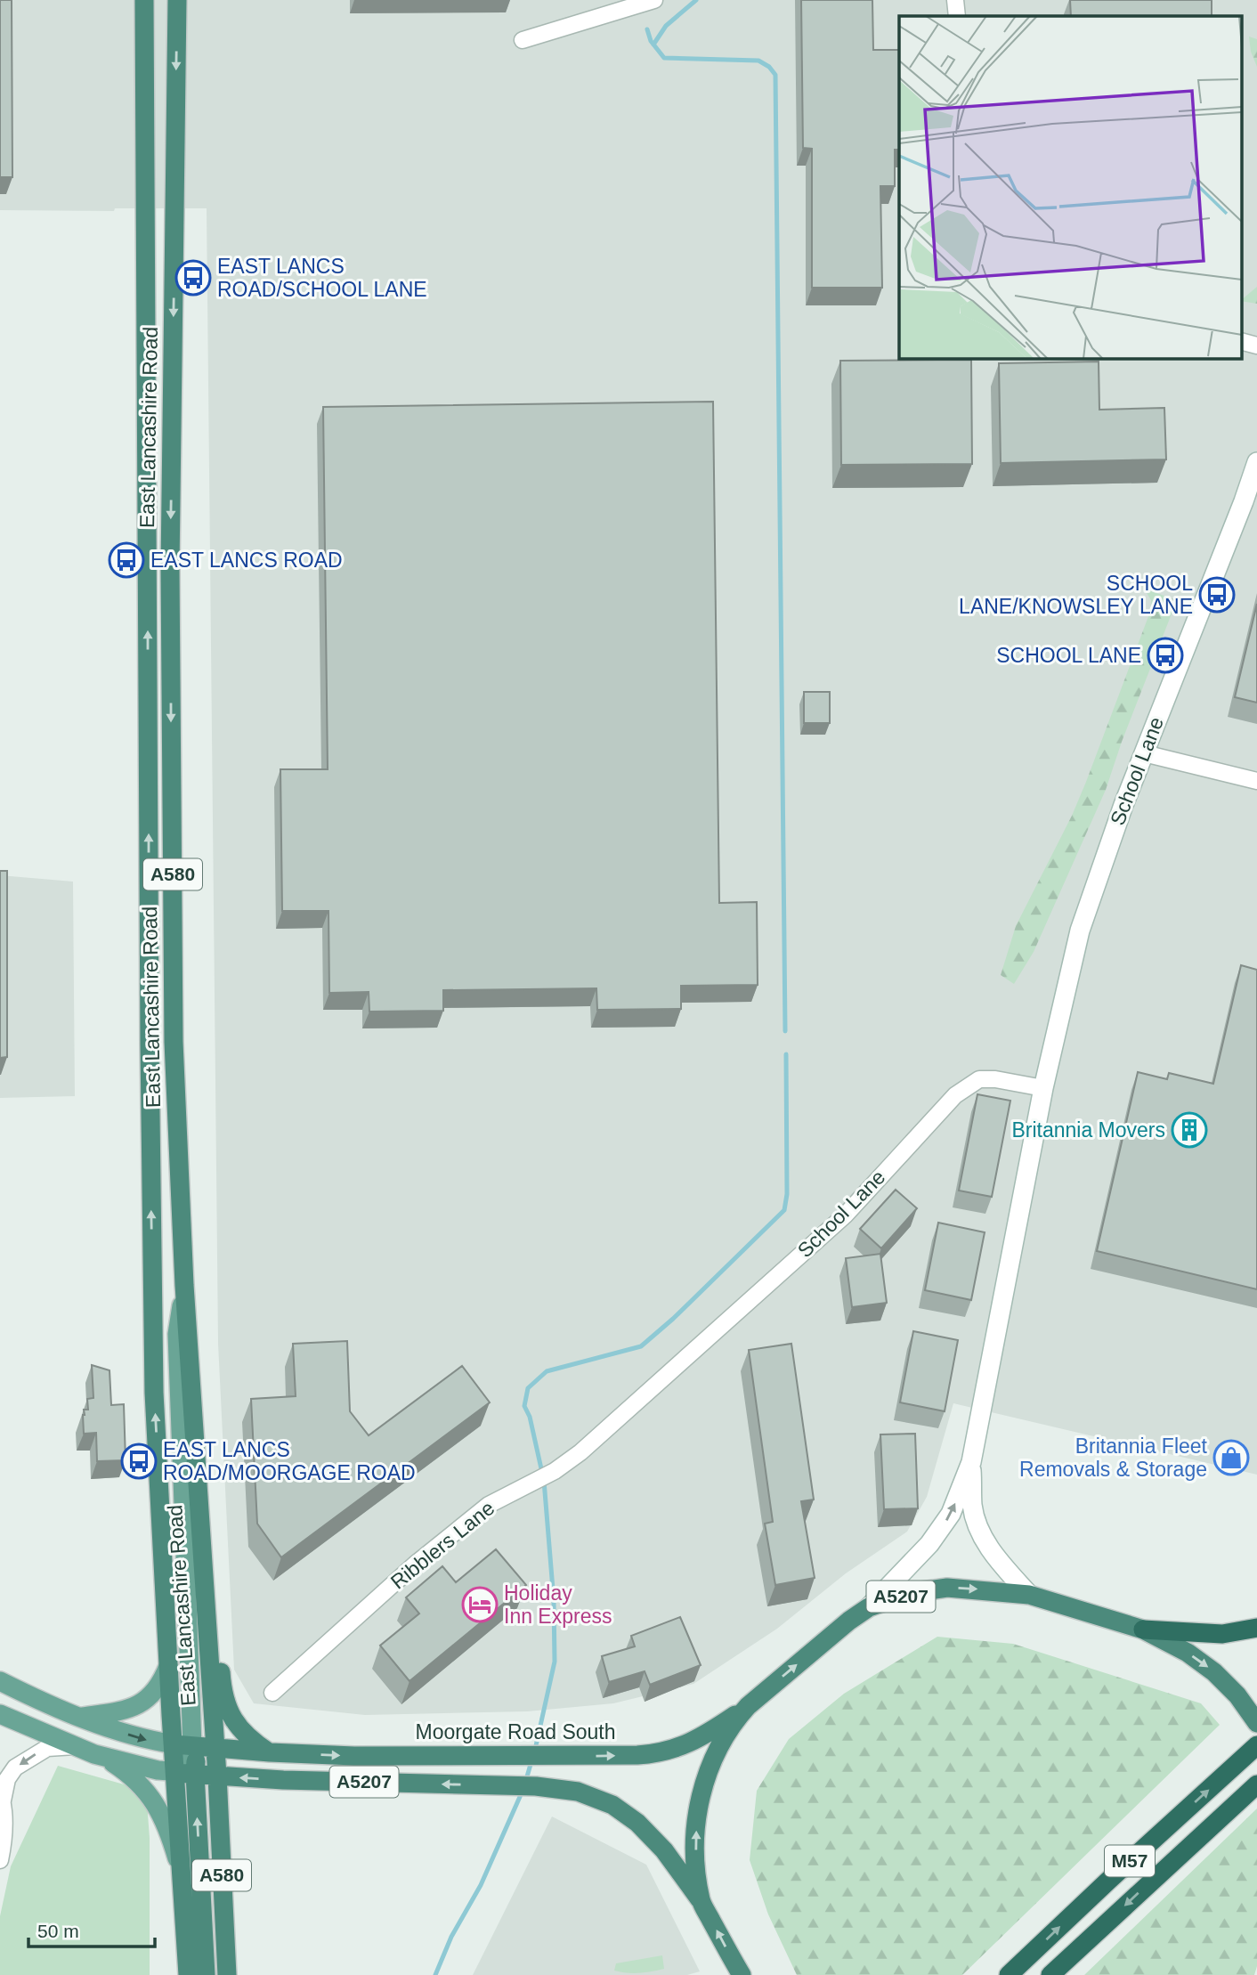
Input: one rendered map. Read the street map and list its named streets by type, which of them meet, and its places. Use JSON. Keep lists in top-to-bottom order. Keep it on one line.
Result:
{"streets":{"highway":["East Lancashire Road","A580","A5207","Moorgate Road South","M57"],"main road":["School Lane"],"street":["Ribblers Lane"]},"crossings":[["East Lancashire Road","A5207"],["School Lane","Ribblers Lane"],["School Lane","A5207"],["A5207","Moorgate Road South"]],"one_way":["Moorgate Road South"],"places":{"bus stop":["EAST LANCS ROAD/SCHOOL LANE","EAST LANCS ROAD","SCHOOL LANE/KNOWSLEY LANE","SCHOOL LANE","EAST LANCS ROAD/MOORGAGE ROAD"],"building":["Britannia Movers"],"shop":["Britannia Fleet Removals & Storage"],"hotel":["Holiday Inn Express"]},"scale_bar":"50 m"}
